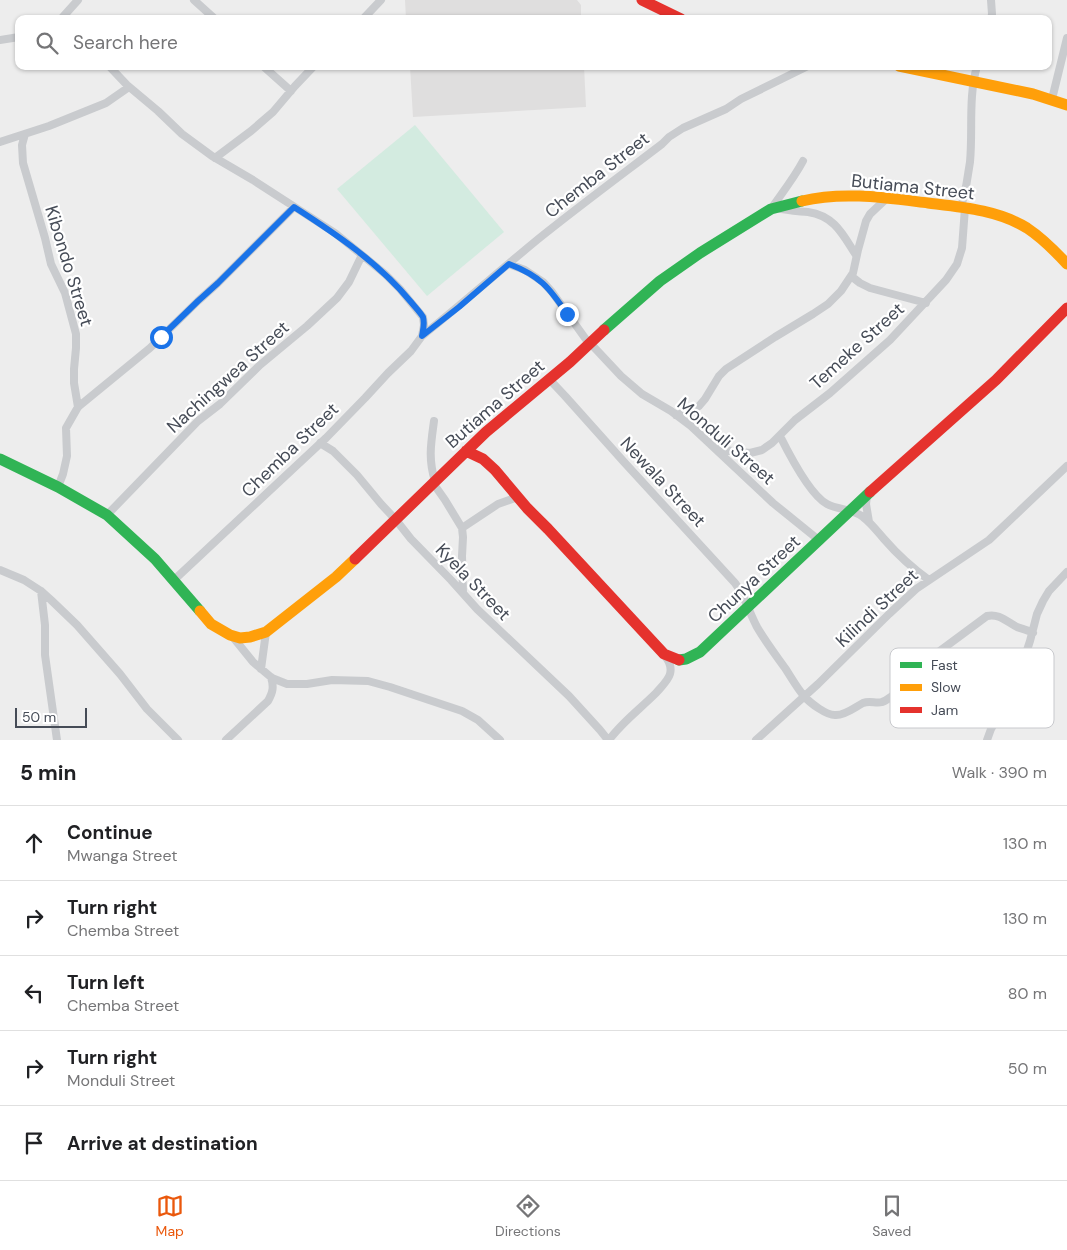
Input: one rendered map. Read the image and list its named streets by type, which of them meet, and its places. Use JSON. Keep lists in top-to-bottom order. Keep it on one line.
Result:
{"streets":{"street":["Chemba Street","Butiama Street","Kibondo Street","Temeke Street","Nachingwea Street","Monduli Street","Newala Street","Chunya Street","Kyela Street","Kilindi Street"]},"crossings":[["Chemba Street","Monduli Street"],["Chemba Street","Kyela Street"],["Butiama Street","Temeke Street"],["Butiama Street","Monduli Street"],["Butiama Street","Newala Street"],["Butiama Street","Kyela Street"],["Temeke Street","Monduli Street"],["Monduli Street","Chunya Street"],["Newala Street","Chunya Street"],["Newala Street","Kilindi Street"]],"legend":["Fast","Slow","Jam"],"scale_bar":"50 m","page":{"search":"Search here","scale":"50 m","heading":["5 min","Walk · 390 m"],"list":[["Continue","Mwanga Street","130 m"],["Turn right","Chemba Street","130 m"],["Turn left","Chemba Street","80 m"],["Turn right","Monduli Street","50 m"],"Arrive at destination"],"nav":["Map","Directions","Saved"]}}
